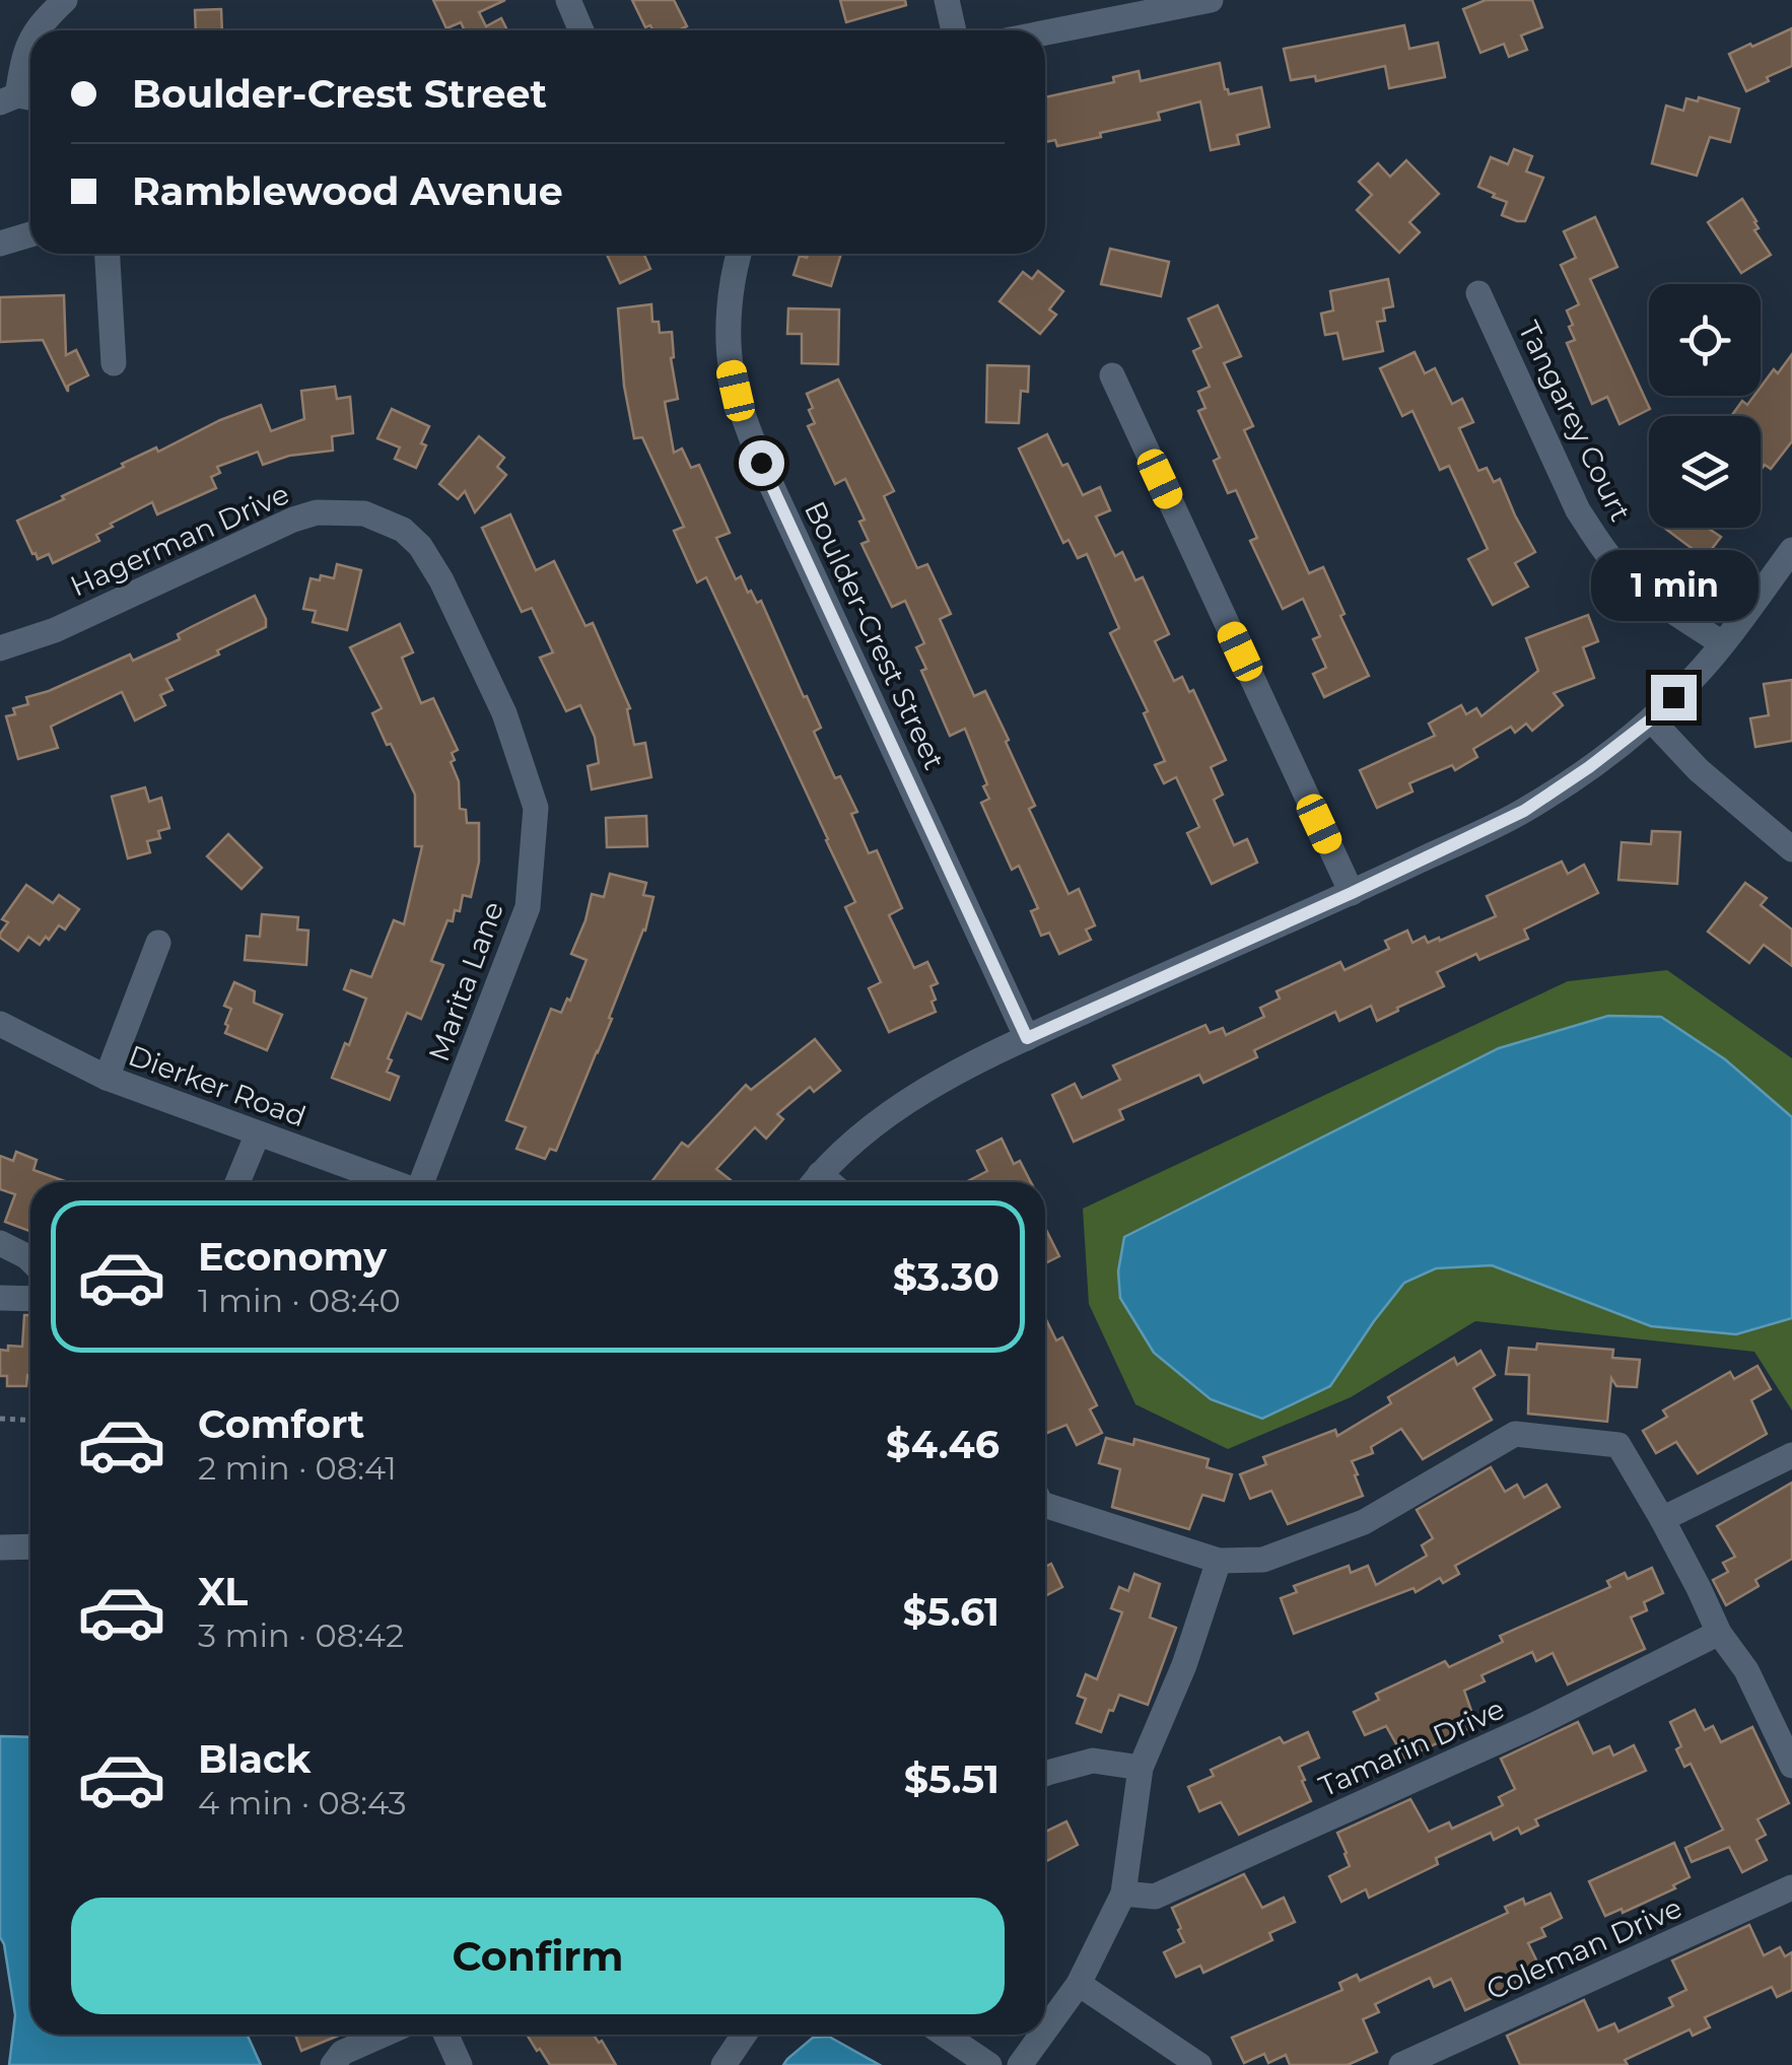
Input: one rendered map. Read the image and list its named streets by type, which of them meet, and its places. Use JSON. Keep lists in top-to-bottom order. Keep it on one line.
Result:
{"streets":{"street":["Tangarey Court","Hagerman Drive","Boulder-Crest Street","Marita Lane","Dierker Road","Tamarin Drive","Coleman Drive"]},"crossings":[["Hagerman Drive","Marita Lane"]],"page":{"banner":["Boulder-Crest Street","Ramblewood Avenue"],"bubble":"1 min","list":[{"name":"Economy","note":"1 min · 08:40","value":"$3.30"},{"name":"Comfort","note":"2 min · 08:41","value":"$4.46"},{"name":"XL","note":"3 min · 08:42","value":"$5.61"},{"name":"Black","note":"4 min · 08:43","value":"$5.51"}],"buttons":"Confirm"}}
